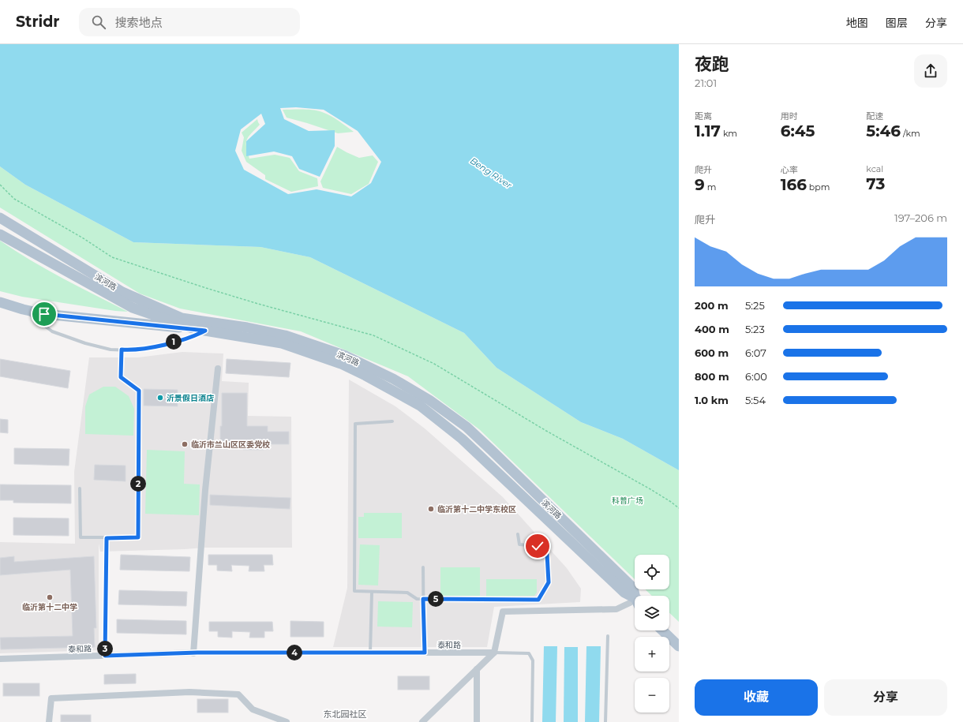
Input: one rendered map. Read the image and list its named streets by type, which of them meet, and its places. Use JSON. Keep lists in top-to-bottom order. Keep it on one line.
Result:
{"streets":{"main road":["滨河路"],"street":["泰和路"]},"districts":["东北园社区"],"water":["Beng River"],"parks":["科普广场"],"places":["沂景假日酒店","临沂市兰山区区委党校","临沂第十二中学东校区","临沂第十二中学"],"page":{"header":"Stridr","search":"搜索地点","nav":["地图","图层","分享"],"heading":["夜跑","21:01"],"stats":[["距离","1.17 km"],["用时","6:45"],["配速","5:46 /km"],["爬升","9 m"],["心率","166 bpm"],["kcal","73"]],"chart":["爬升","197–206 m"],"list":[{"name":"200 m","note":"5:25"},{"name":"400 m","note":"5:23"},{"name":"600 m","note":"6:07"},{"name":"800 m","note":"6:00"},{"name":"1.0 km","note":"5:54"}],"pins":["1","2","5","3","4"],"map_buttons":["+","−"],"buttons":["收藏","分享"]}}
